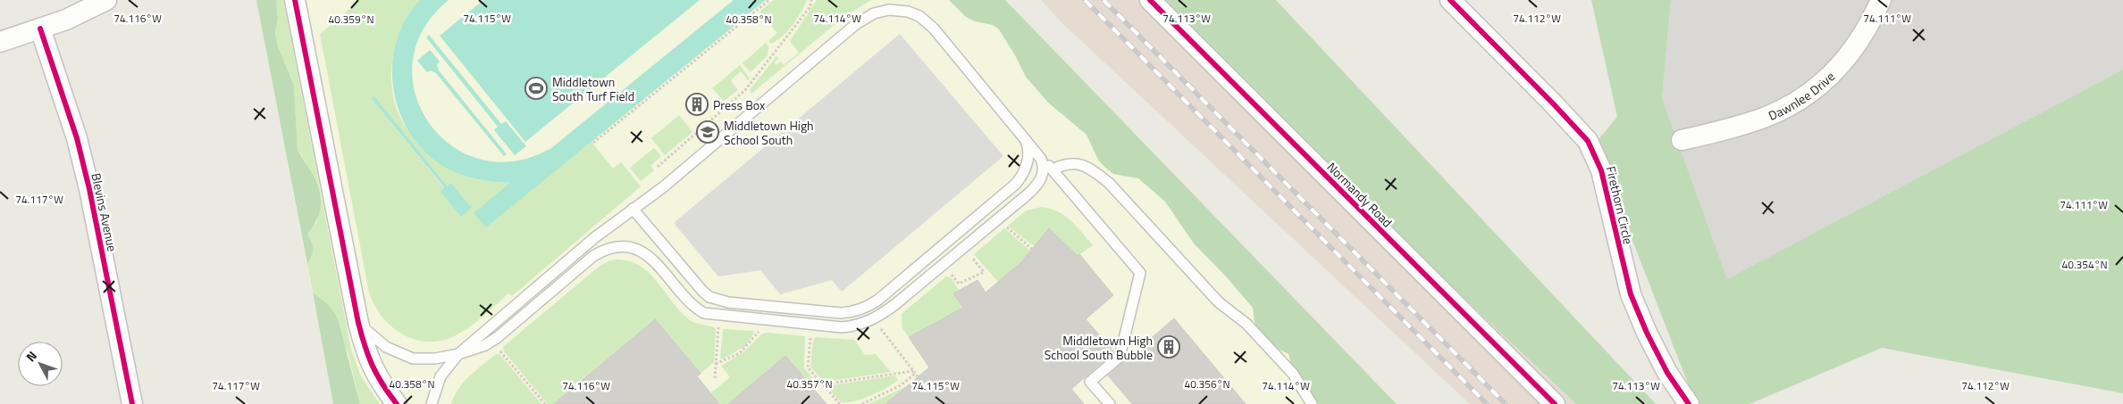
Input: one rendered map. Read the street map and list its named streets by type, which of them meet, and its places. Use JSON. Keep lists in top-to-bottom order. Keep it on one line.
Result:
{"streets":{"street":["Dawnlee Drive","Normandy Road","Firethorn Circle","Blevins Avenue"]},"places":{"sports":["Middletown South Turf Field"],"building":["Press Box","Middletown High School South Bubble"],"school or university":["Middletown High School South"]},"north":"top left","coordinates":["74.112°W","74.116°W","74.115°W","74.114°W","74.113°W","74.111°W","40.359°N","40.358°N","74.117°W","40.354°N","40.357°N","40.356°N"]}
